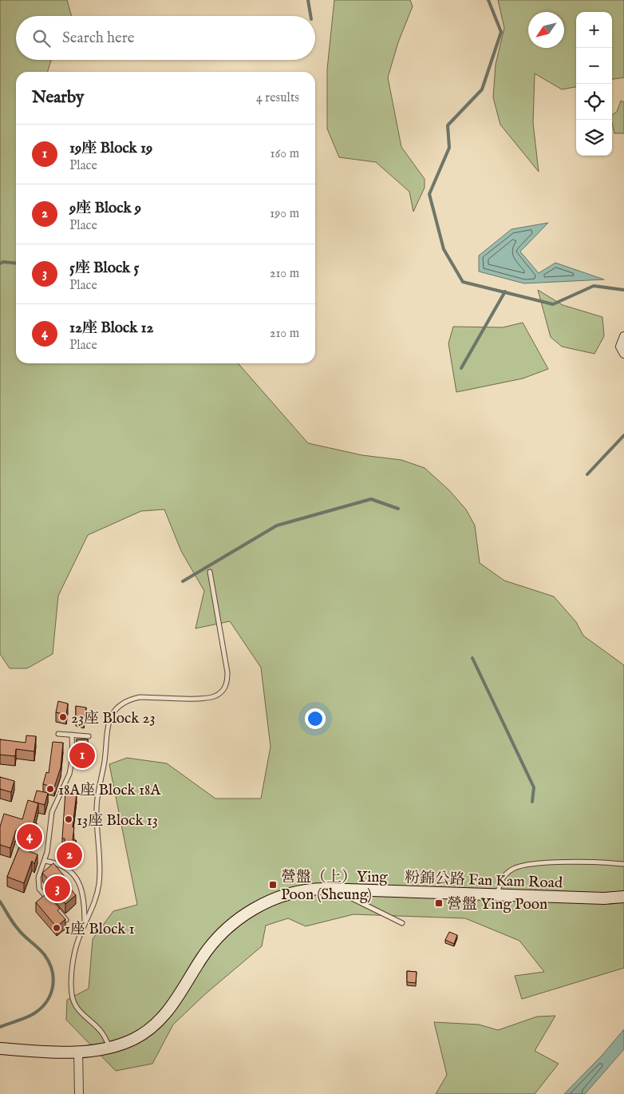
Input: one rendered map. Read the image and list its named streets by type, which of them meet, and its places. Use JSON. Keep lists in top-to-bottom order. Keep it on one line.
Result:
{"streets":{"main road":["粉錦公路 Fan Kam Road"]},"places":{"other":["23座 Block 23","18A座 Block 18A","13座 Block 13","1座 Block 1"],"transit":["營盤（上）Ying Poon (Sheung)","營盤 Ying Poon"]},"north":"bottom left","page":{"map_buttons":["+","−"],"search":"Search here","heading":["Nearby","4 results"],"list":[{"mark":"1","name":"19座 Block 19","note":"Place","value":"160 m"},{"mark":"2","name":"9座 Block 9","note":"Place","value":"190 m"},{"mark":"3","name":"5座 Block 5","note":"Place","value":"210 m"},{"mark":"4","name":"12座 Block 12","note":"Place","value":"210 m"}],"pins":["1","4","2","3"]}}
